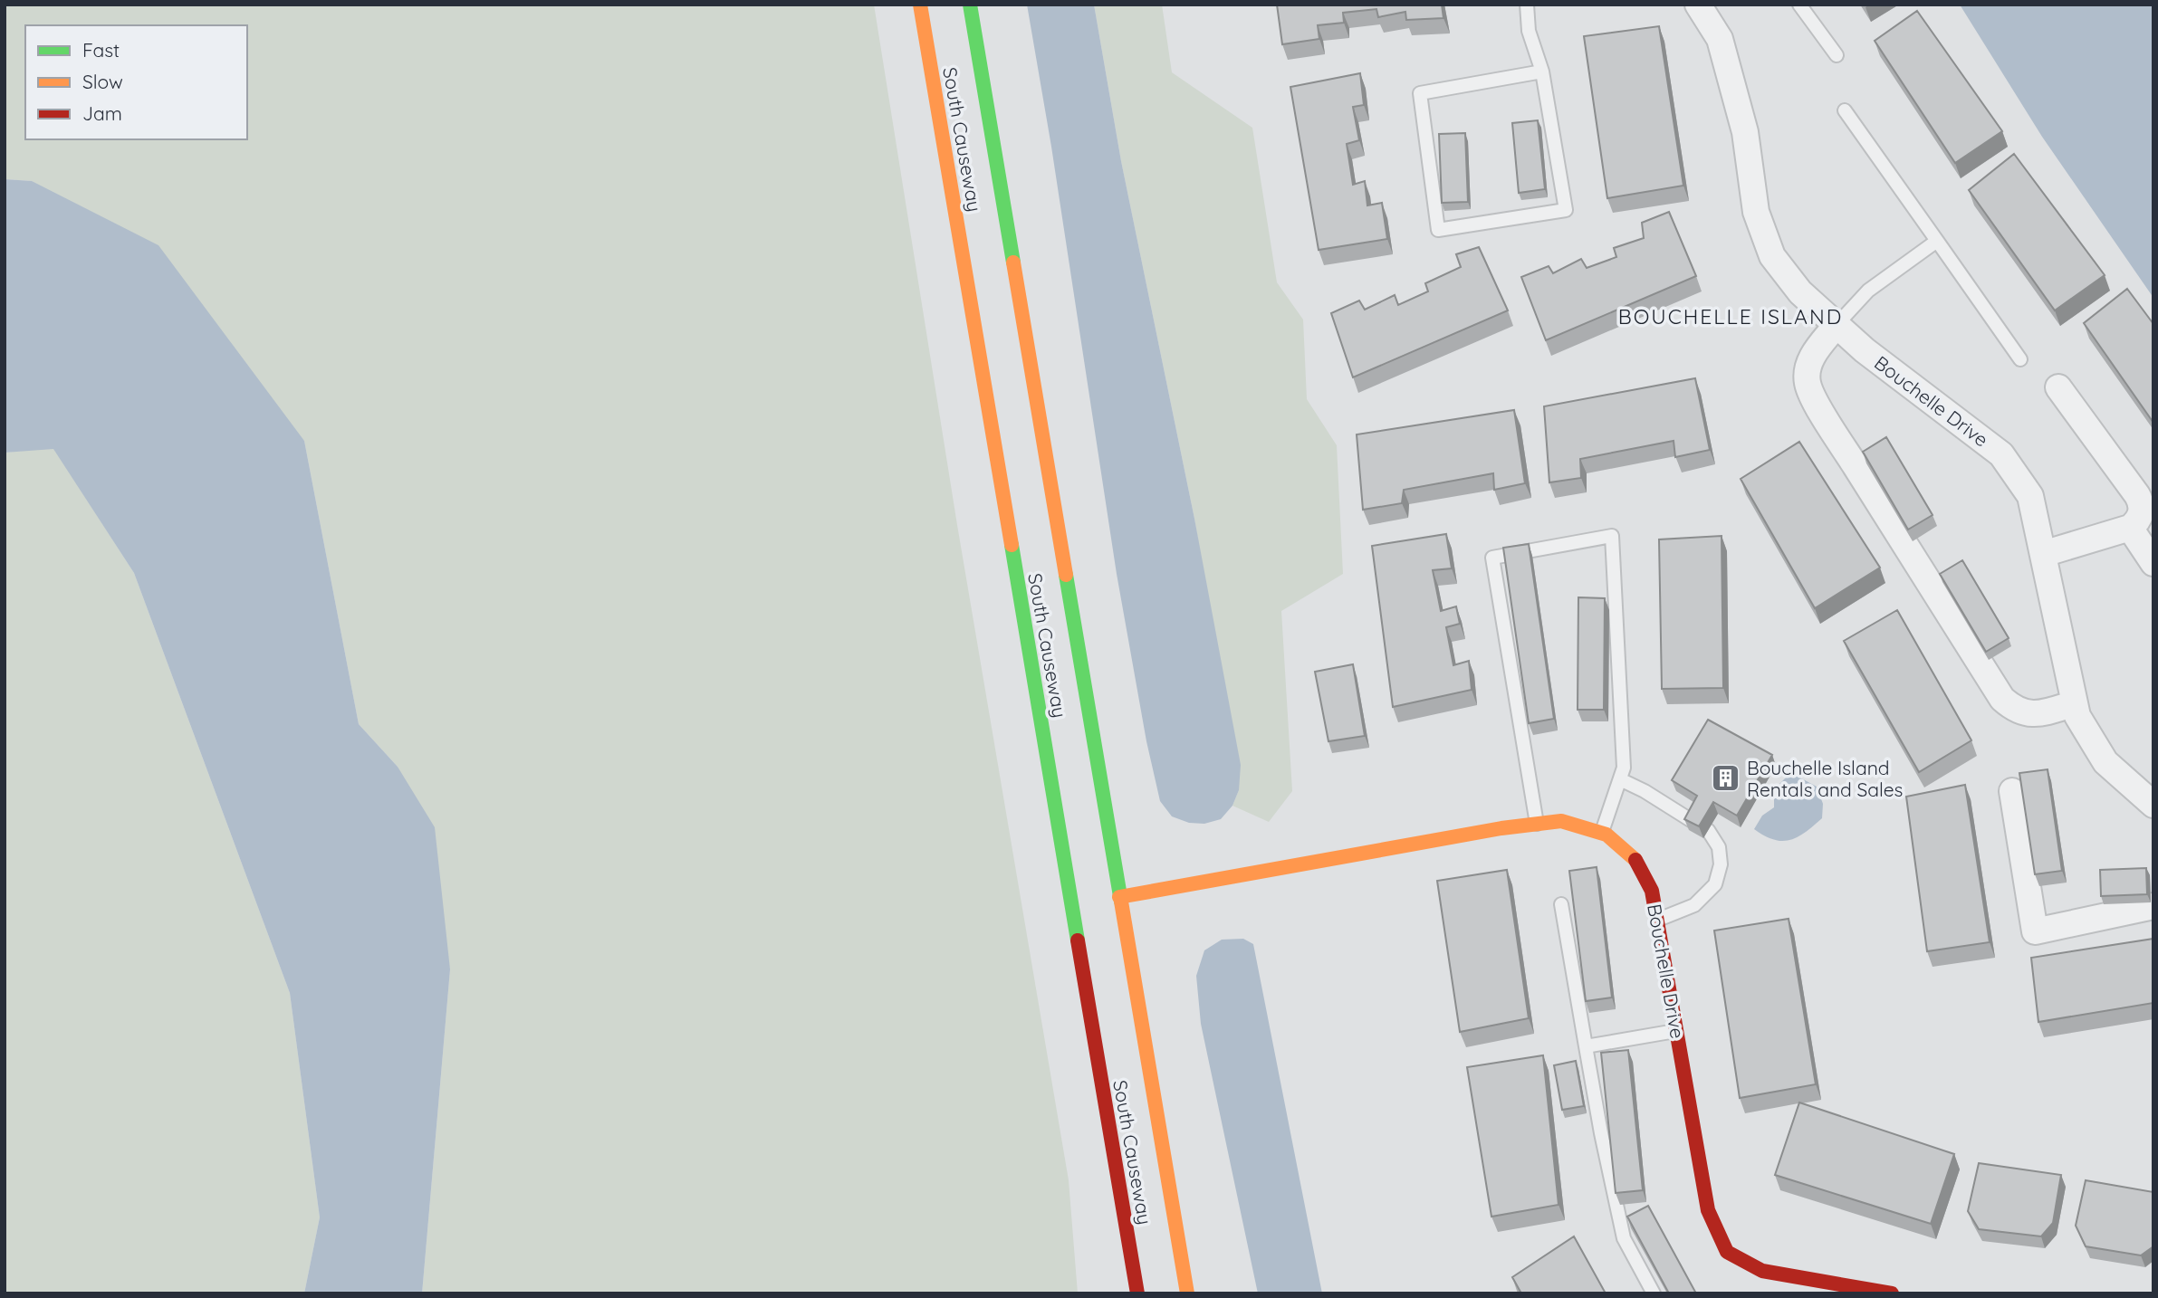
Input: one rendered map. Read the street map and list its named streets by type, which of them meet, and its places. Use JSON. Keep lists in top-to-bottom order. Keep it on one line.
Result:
{"streets":{"main road":["South Causeway","Bouchelle Drive"]},"crossings":[["South Causeway","Bouchelle Drive"]],"districts":["BOUCHELLE ISLAND"],"places":{"building":["Bouchelle Island Rentals and Sales"]},"legend":["Fast","Slow","Jam"]}
